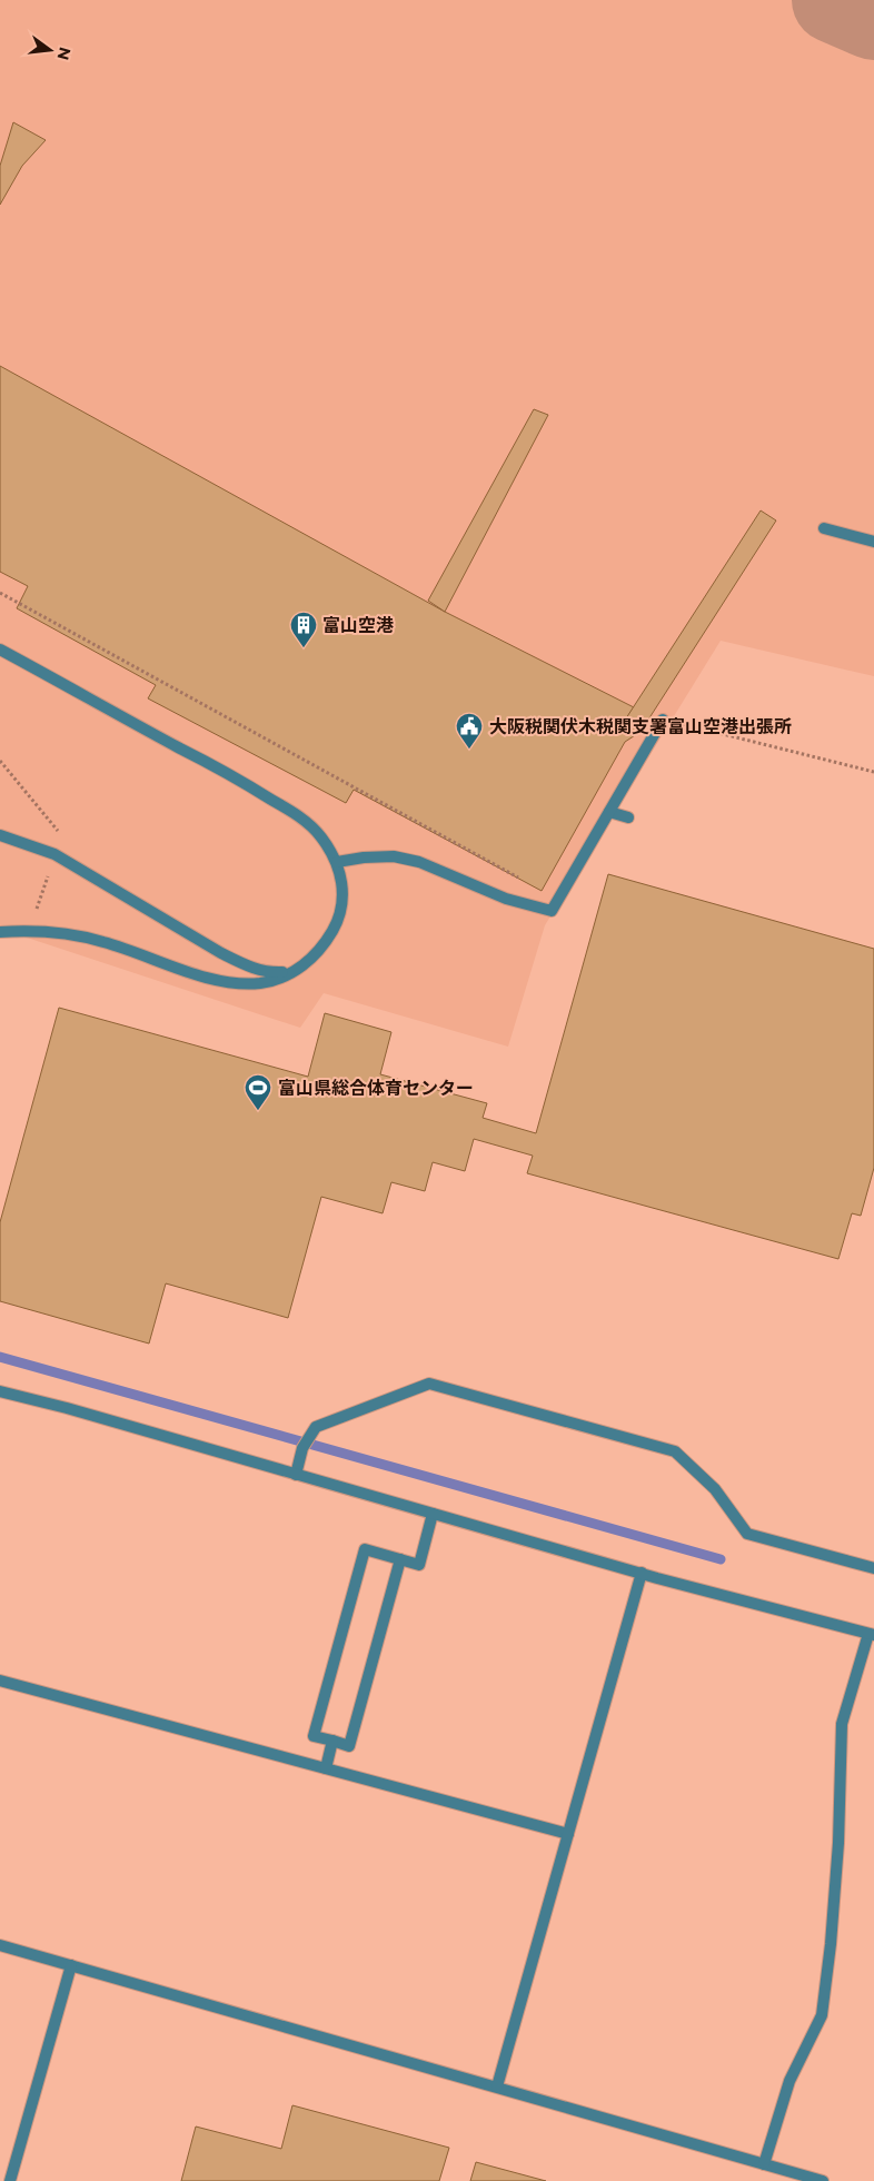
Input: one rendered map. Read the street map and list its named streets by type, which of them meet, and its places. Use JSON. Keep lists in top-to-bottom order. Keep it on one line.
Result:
{"places":{"building":["富山空港"],"public building":["大阪税関伏木税関支署富山空港出張所"],"sports":["富山県総合体育センター"]},"north":"right"}
